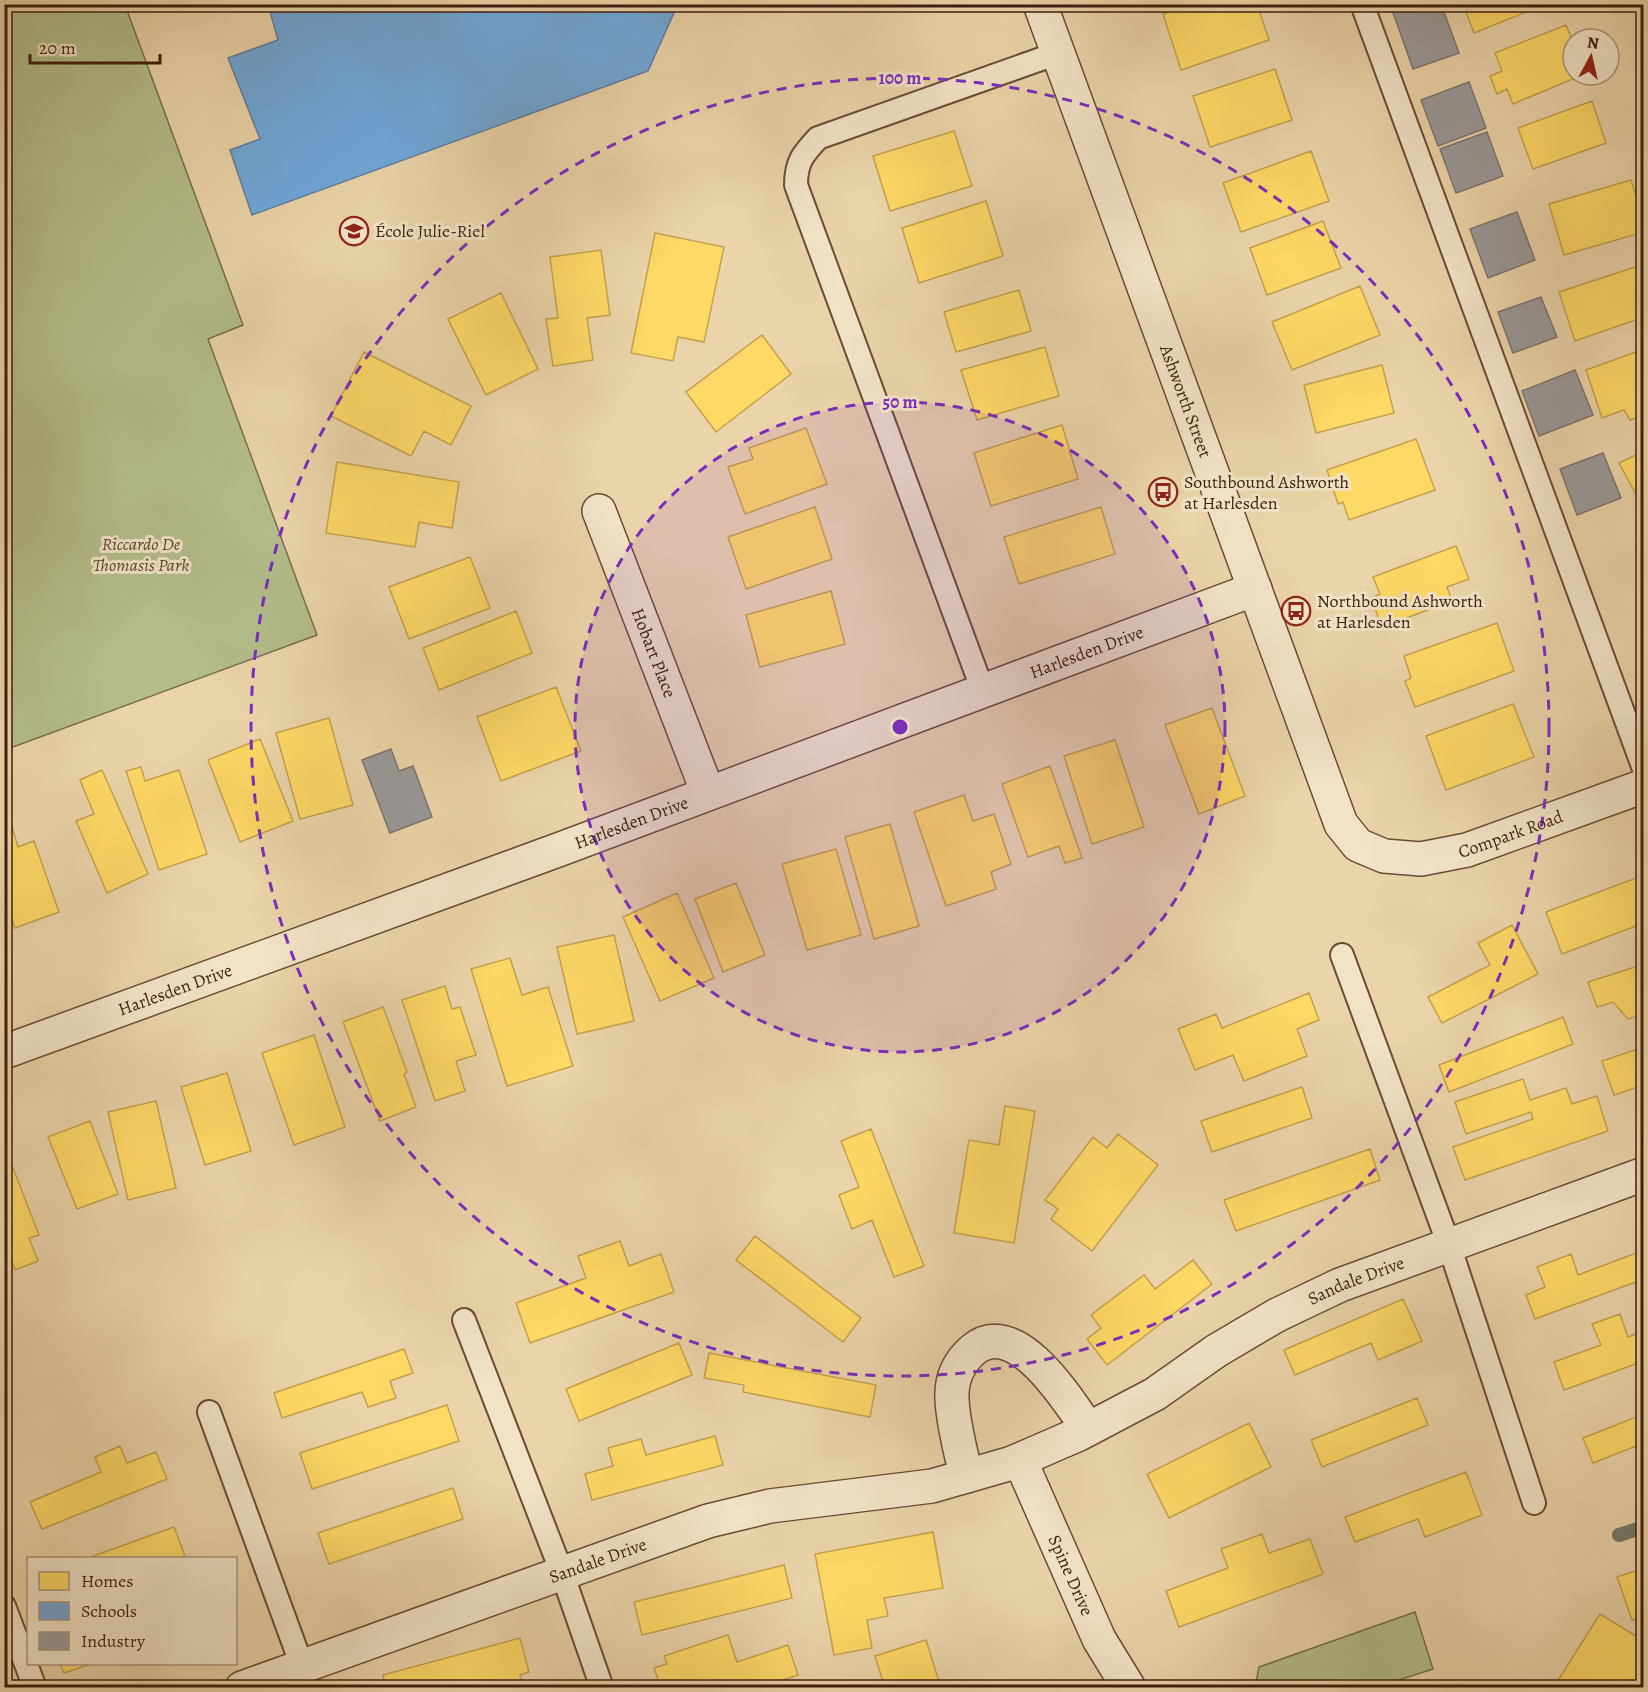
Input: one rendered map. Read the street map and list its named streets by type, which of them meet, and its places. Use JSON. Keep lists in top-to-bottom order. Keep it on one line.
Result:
{"streets":{"street":["Ashworth Street","Hobart Place","Harlesden Drive","Compark Road","Sandale Drive","Spine Drive"]},"crossings":[["Ashworth Street","Harlesden Drive"],["Ashworth Street","Compark Road"],["Hobart Place","Harlesden Drive"],["Sandale Drive","Spine Drive"]],"parks":["Riccardo De Thomasis Park"],"places":{"school or university":["École Julie-Riel"],"bus stop":["Southbound Ashworth at Harlesden","Northbound Ashworth at Harlesden"]},"legend":["Homes","Schools","Industry"],"scale_bar":"20 m","north":"top","rings":["100 m","50 m"]}
